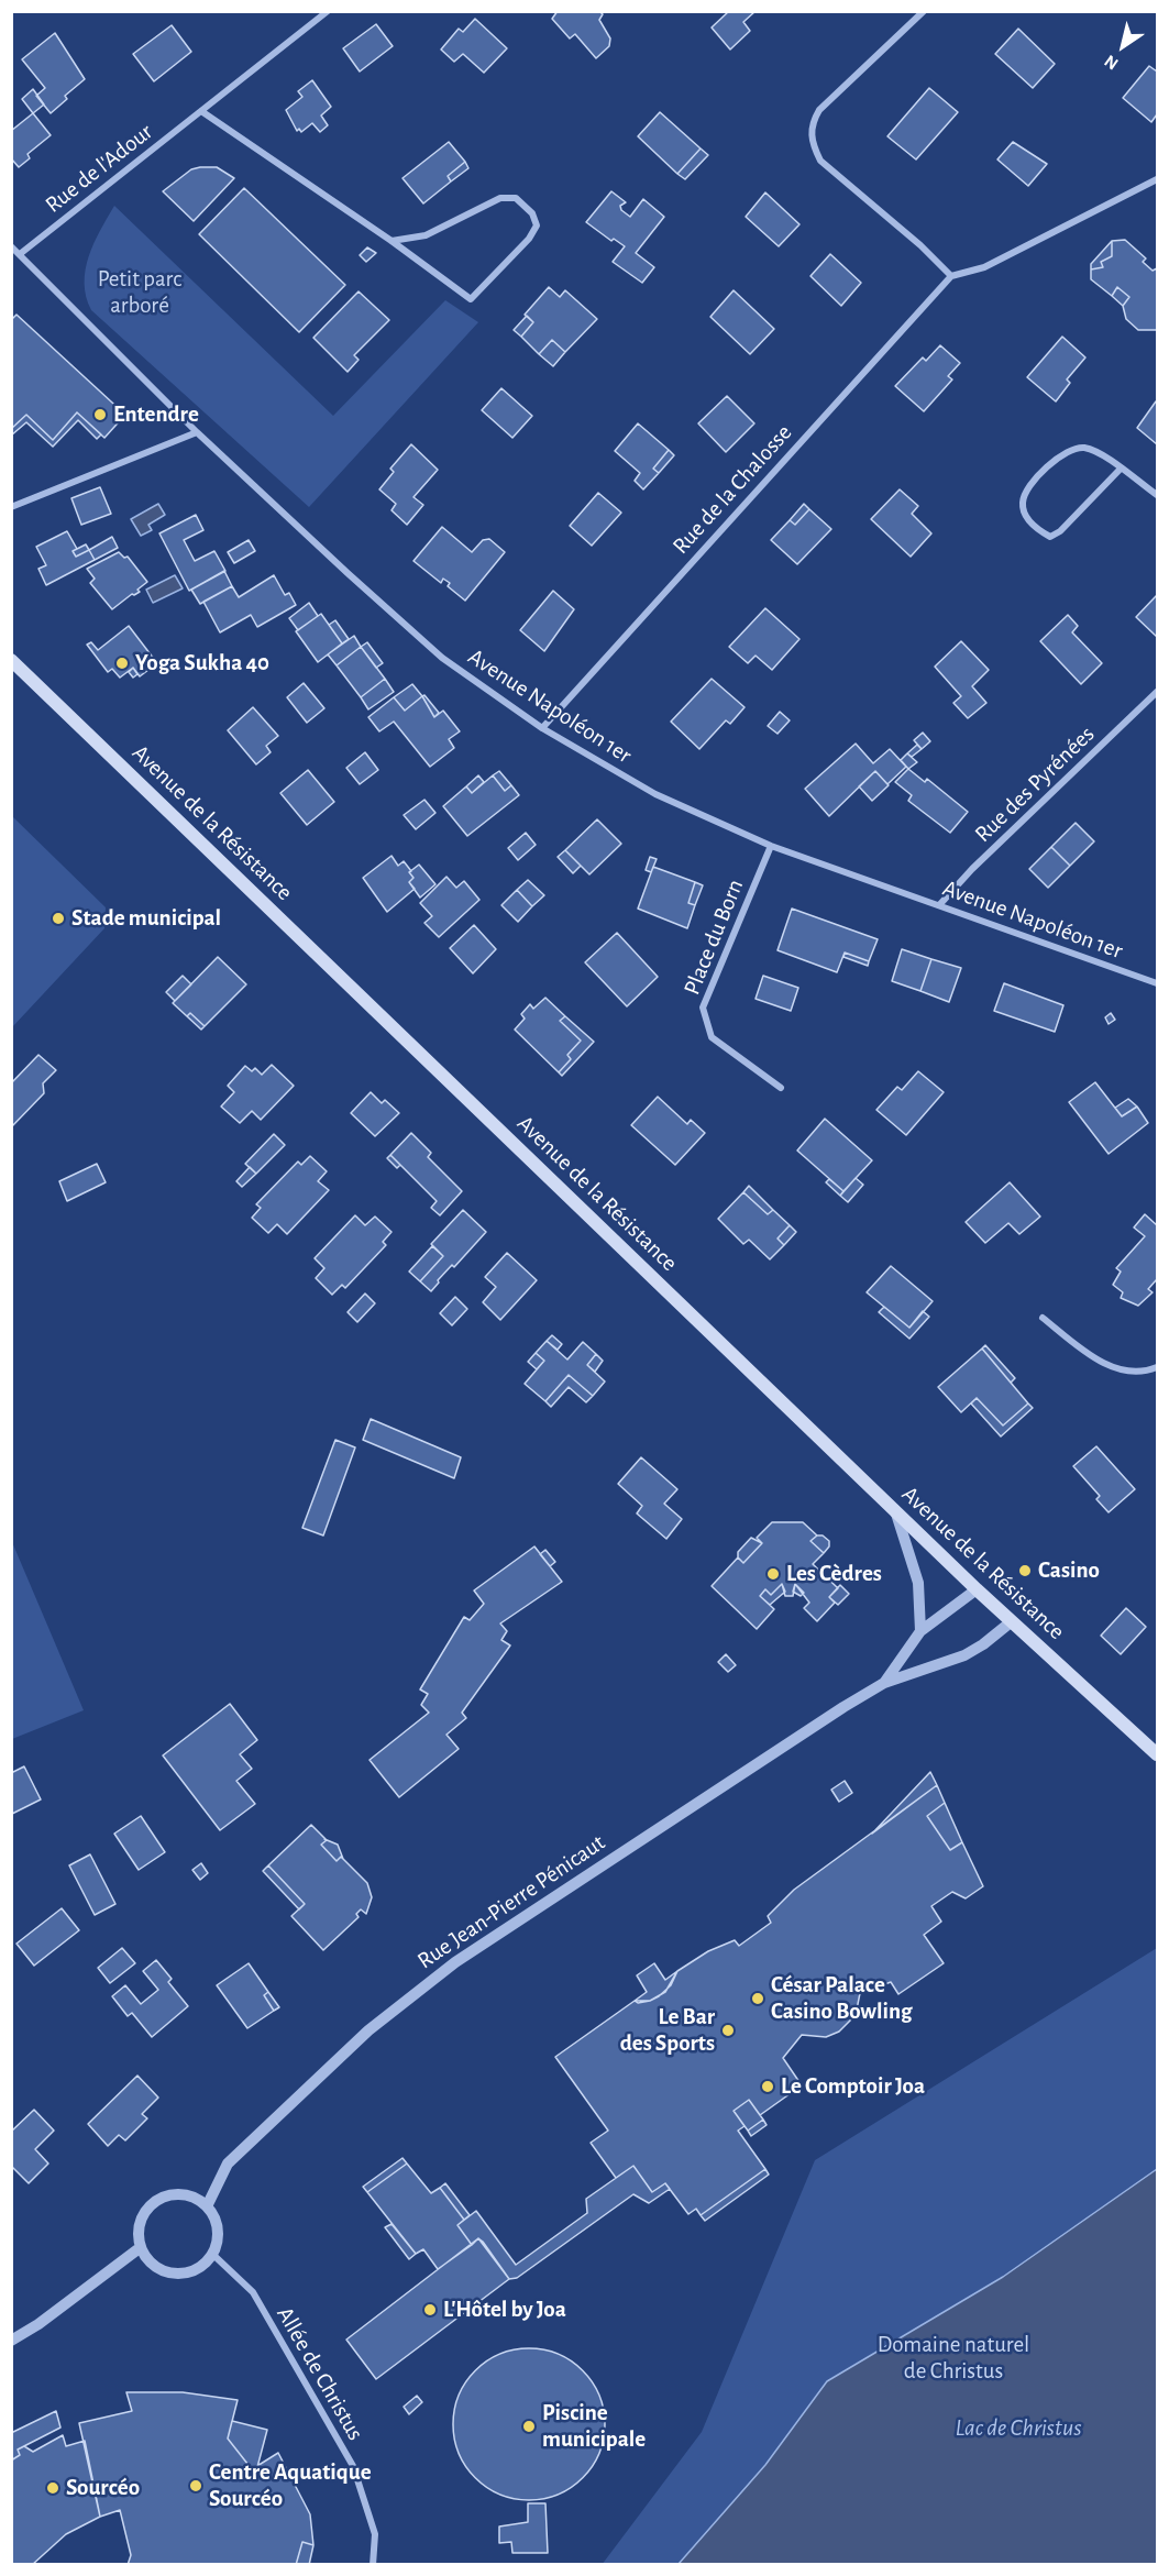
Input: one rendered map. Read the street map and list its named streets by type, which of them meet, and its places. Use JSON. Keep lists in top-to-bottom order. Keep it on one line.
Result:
{"streets":{"main road":["Avenue de la Résistance"],"street":["Rue de l'Adour","Rue de la Chalosse","Avenue Napoléon 1er","Rue des Pyrénées","Place du Born","Rue Jean-Pierre Pénicaut","Allée de Christus"]},"crossings":[["Rue de l'Adour","Avenue Napoléon 1er"],["Rue de la Chalosse","Avenue Napoléon 1er"],["Avenue Napoléon 1er","Rue des Pyrénées"],["Avenue Napoléon 1er","Place du Born"],["Avenue de la Résistance","Rue Jean-Pierre Pénicaut"],["Rue Jean-Pierre Pénicaut","Allée de Christus"]],"water":["Lac de Christus"],"parks":["Petit parc arboré","Domaine naturel de Christus"],"places":["Entendre","Yoga Sukha 40","Stade municipal","Casino","Les Cèdres","César Palace Casino Bowling","Le Bar des Sports","Le Comptoir Joa","L'Hôtel by Joa","Piscine municipale","Centre Aquatique Sourcéo","Sourcéo"],"north":"bottom left"}
